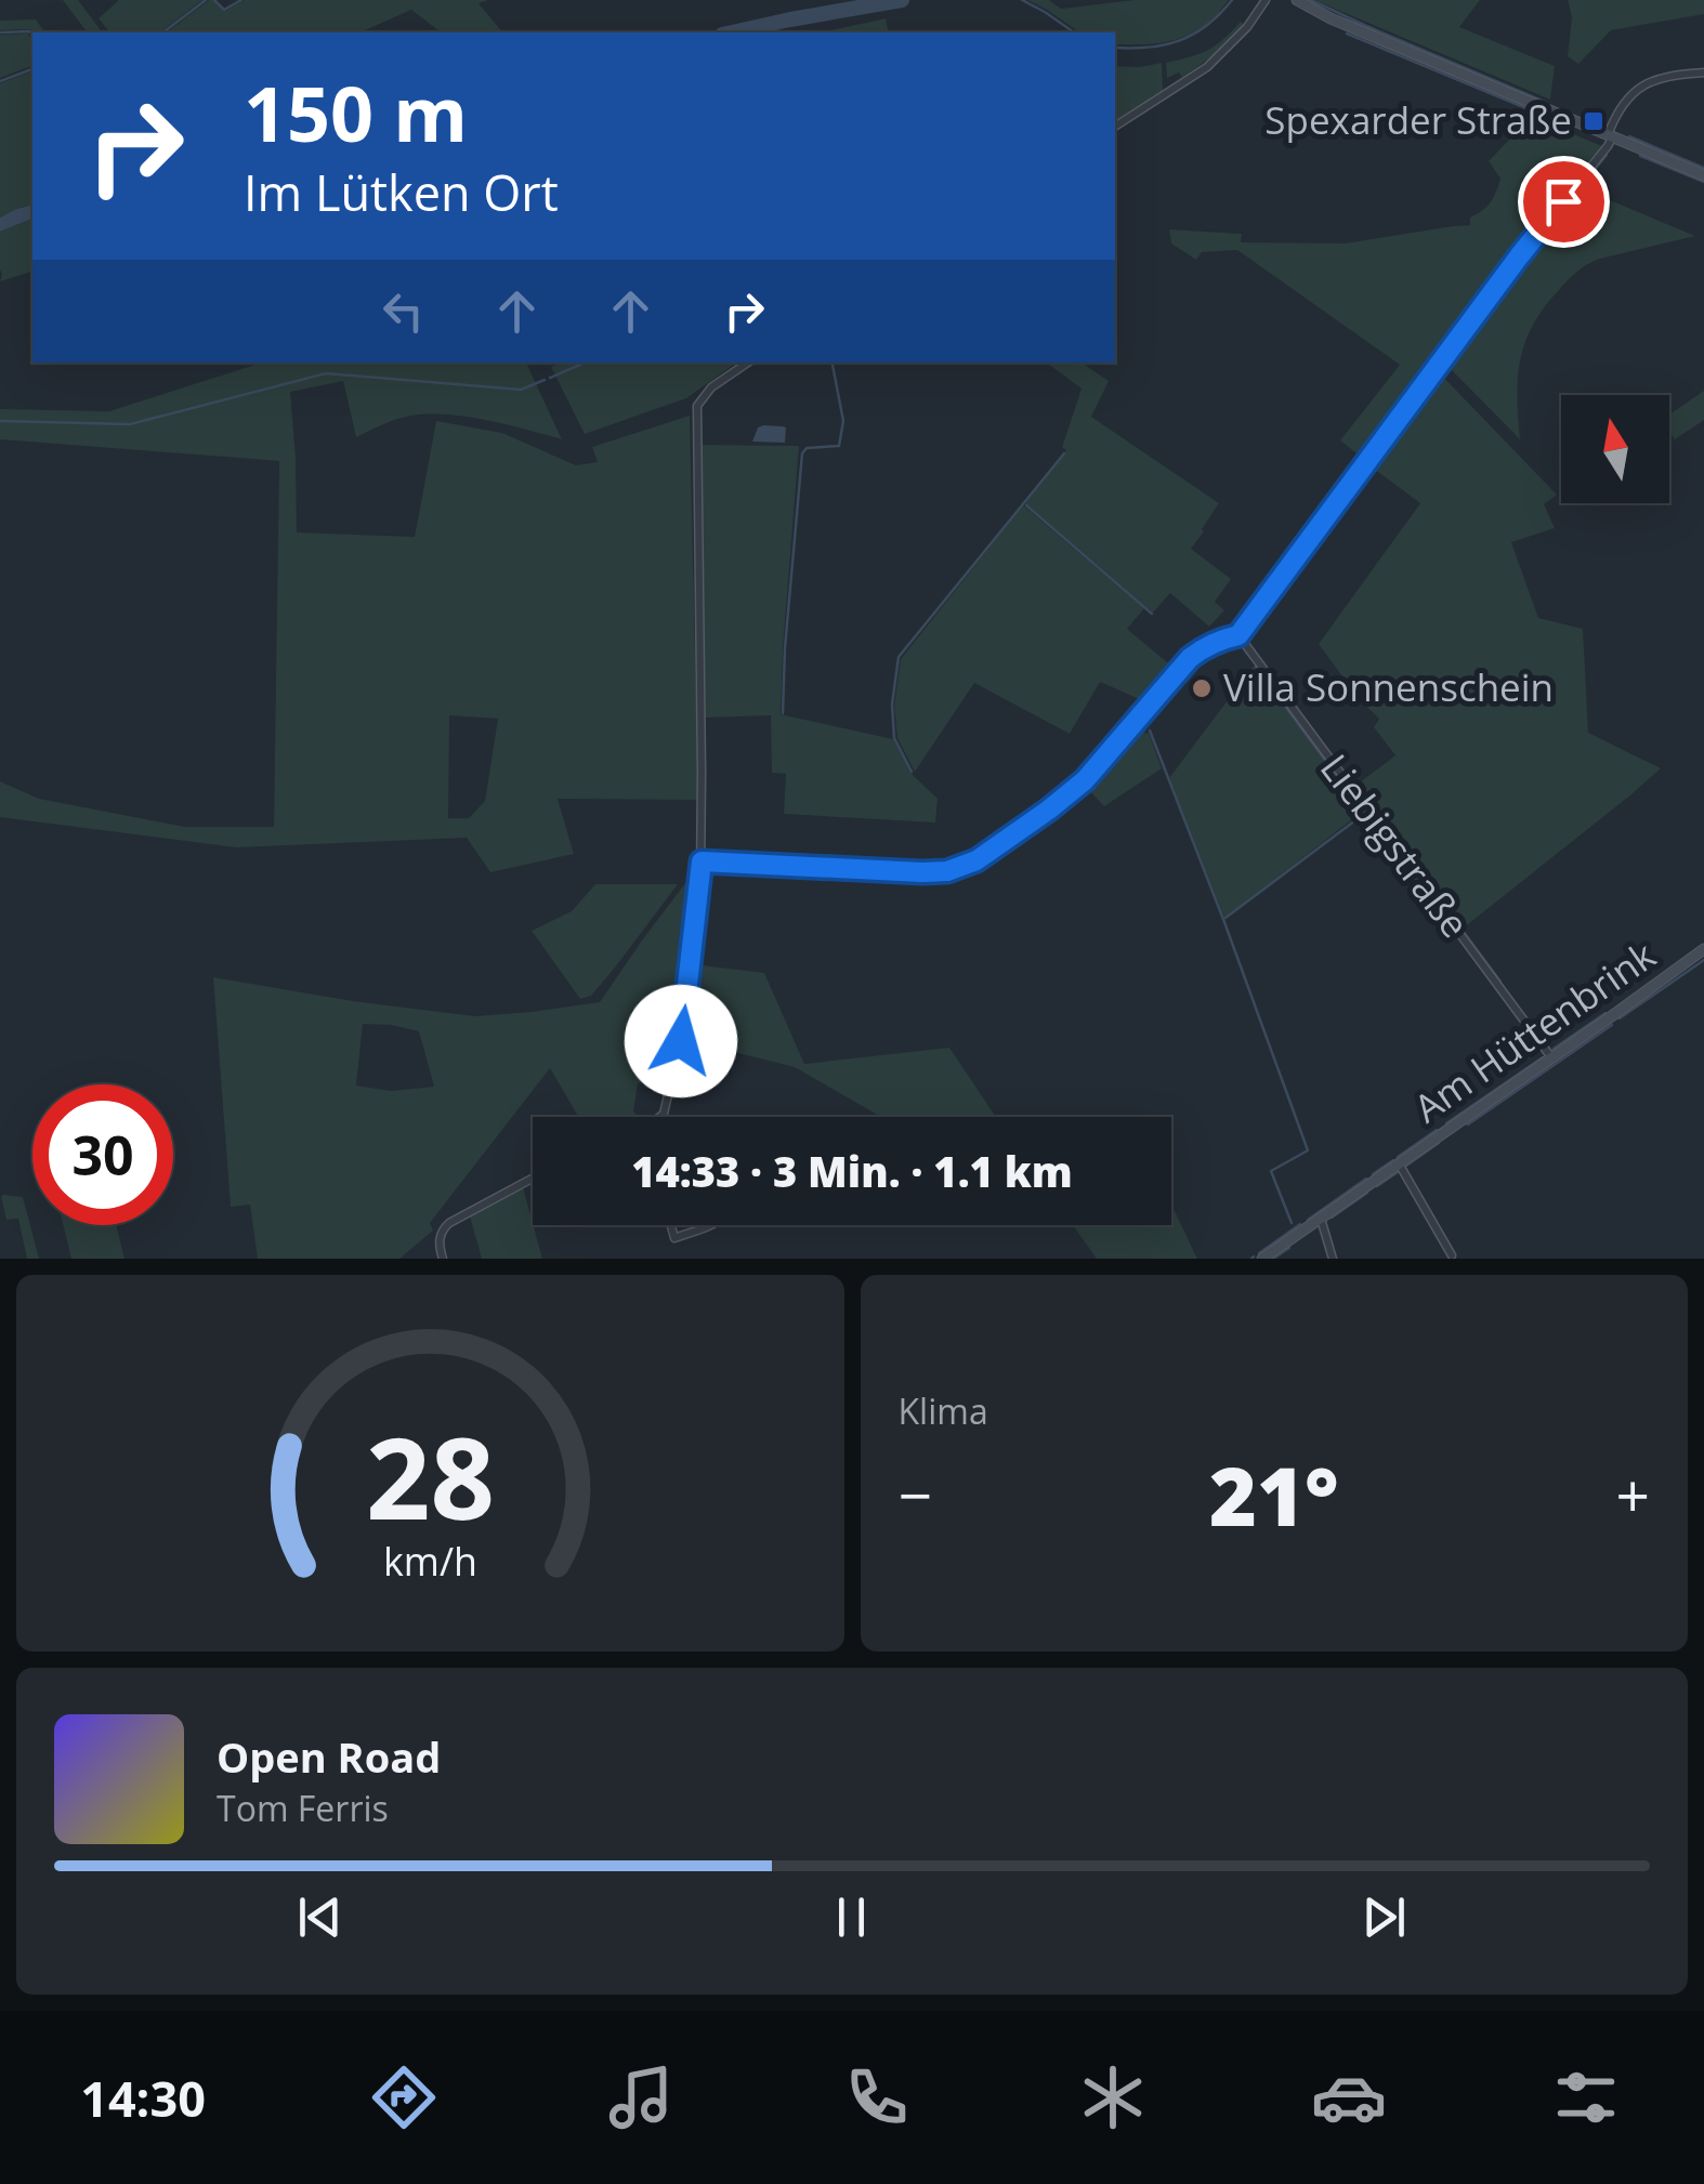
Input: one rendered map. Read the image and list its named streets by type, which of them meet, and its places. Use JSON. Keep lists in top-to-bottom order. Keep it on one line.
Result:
{"streets":{"street":["Liebigstraße","Am Hüttenbrink"]},"crossings":[["Liebigstraße","Am Hüttenbrink"]],"places":{"transit":["Spexarder Straße"],"other":["Villa Sonnenschein"]},"north":"top","page":{"turn":["150 m","Im Lütken Ort"],"limit":"30","trip":"14:33 · 3 Min. · 1.1 km","tile":"Klima","heat":["−","21°","+"],"song":["Open Road","Tom Ferris"],"tabs":"14:30","gauge":["28","km/h"]}}
